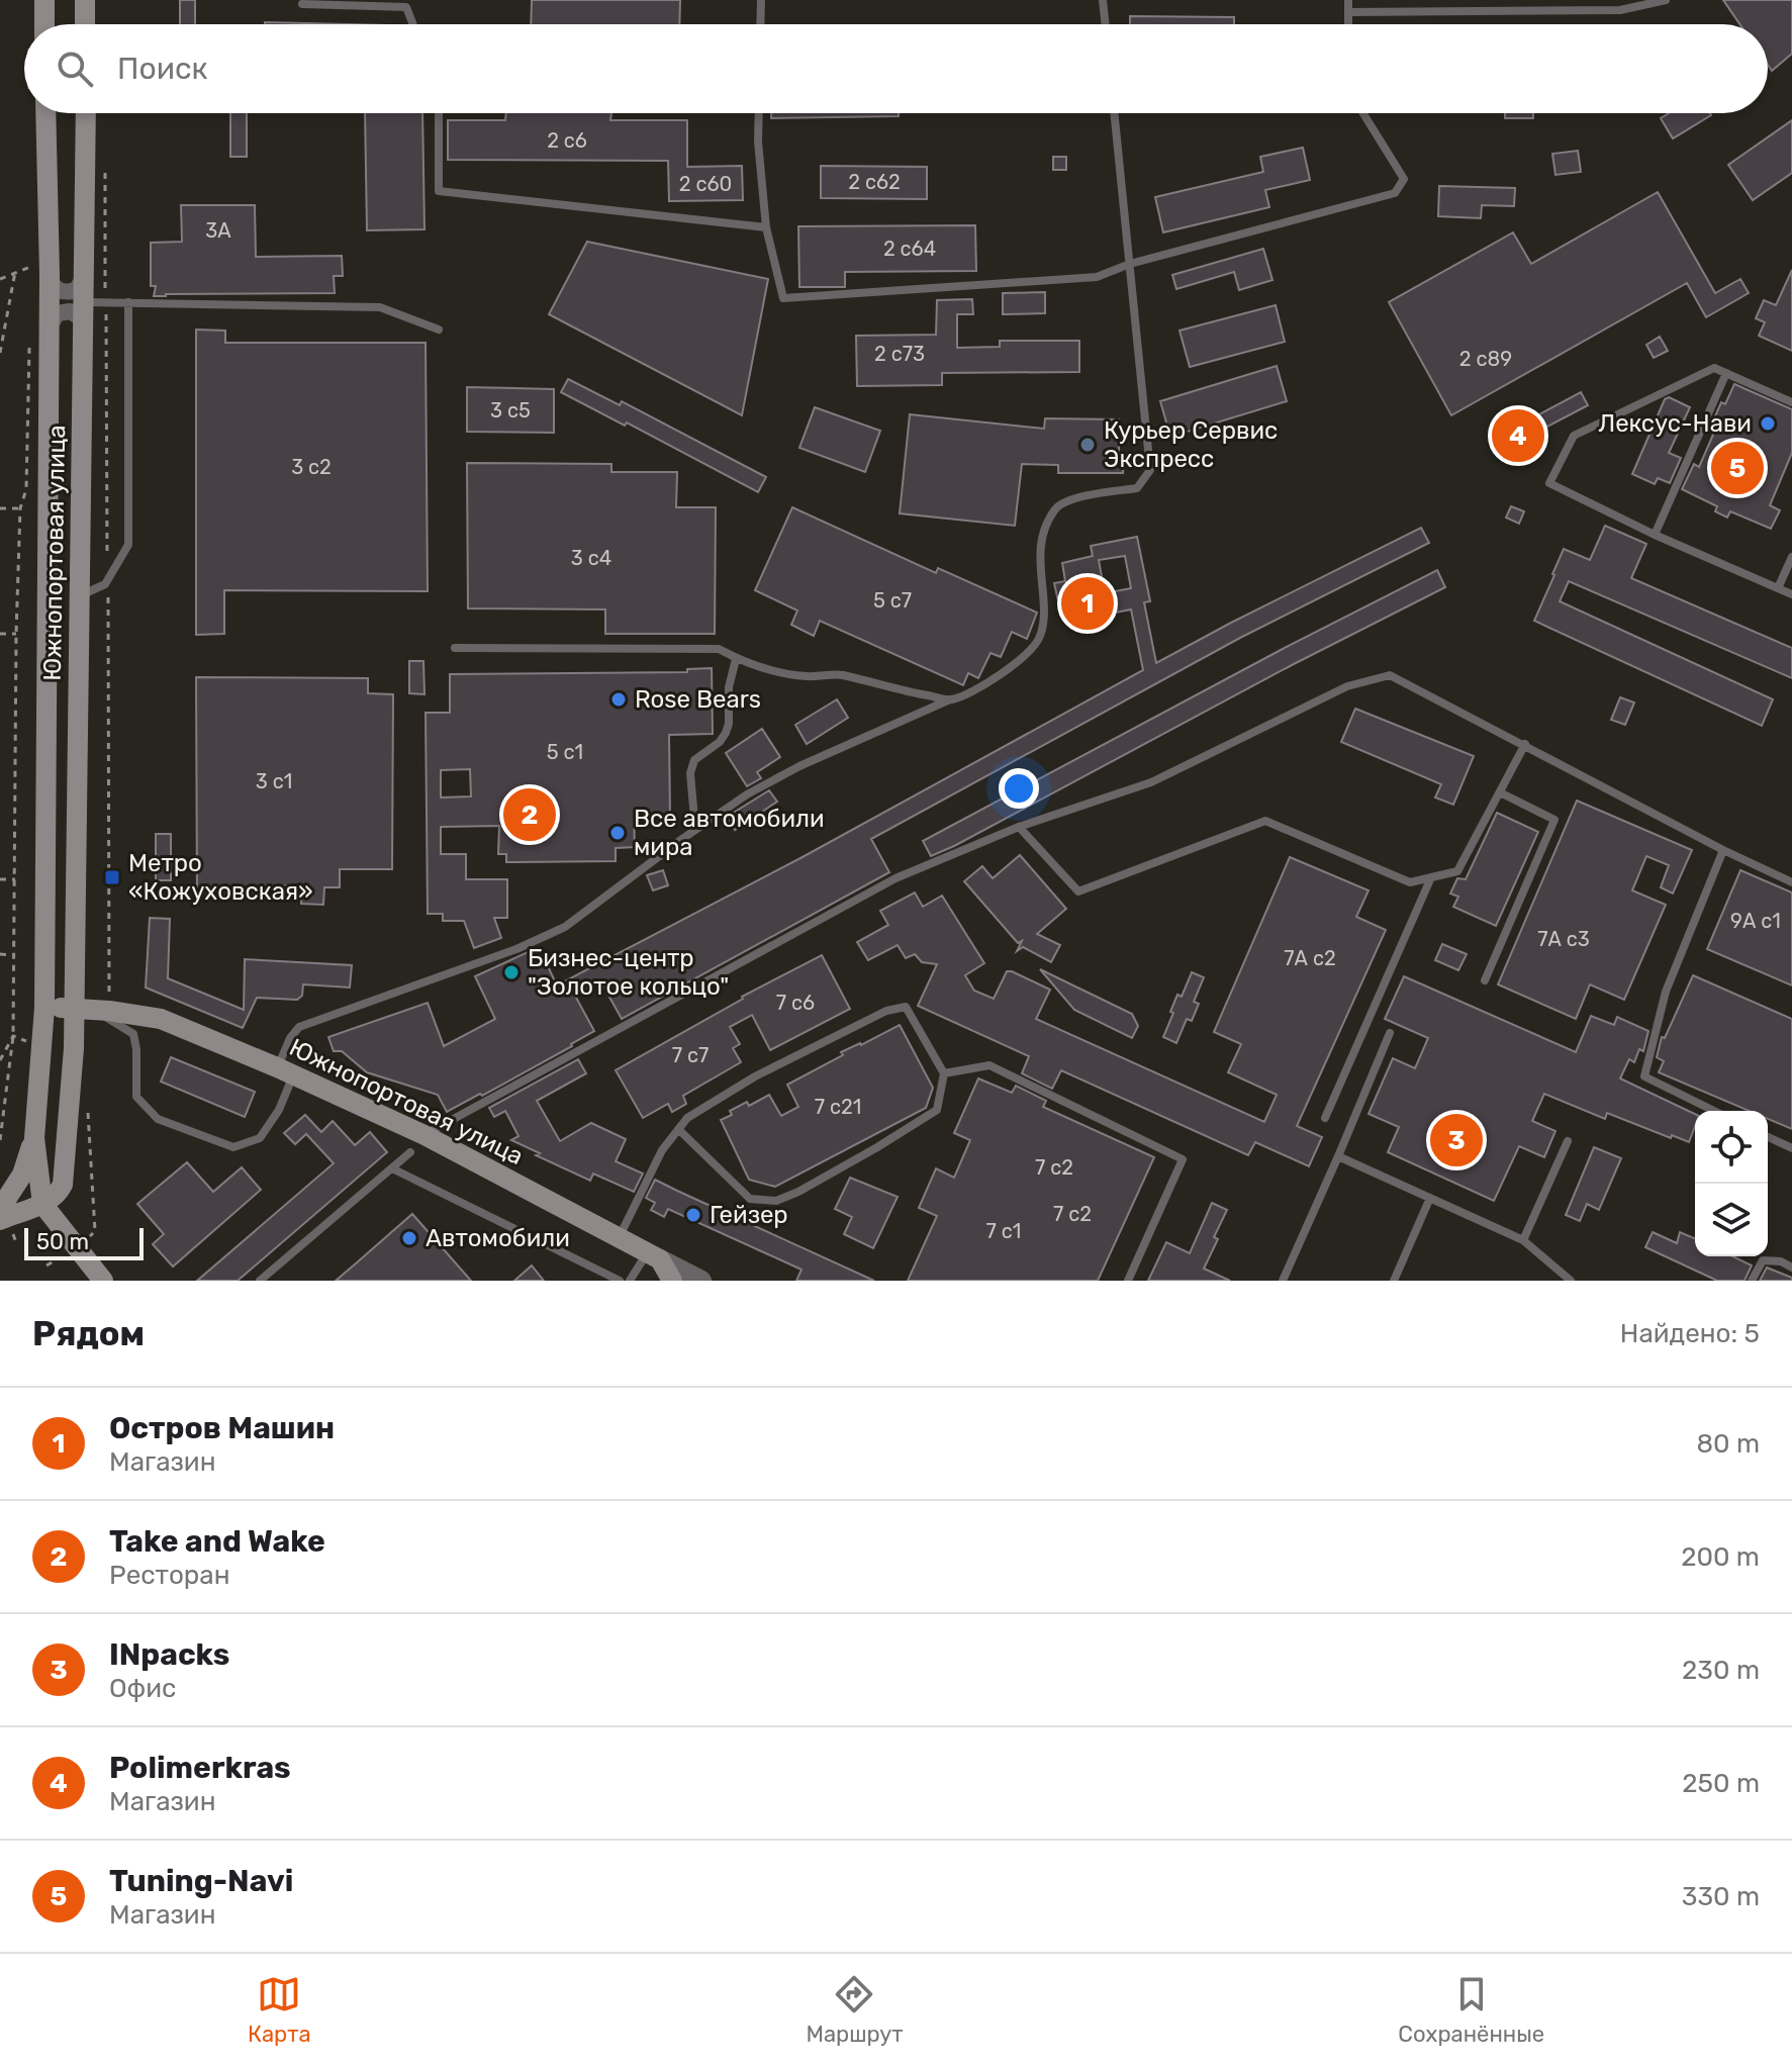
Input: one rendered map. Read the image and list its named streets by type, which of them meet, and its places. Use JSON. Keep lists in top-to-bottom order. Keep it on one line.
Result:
{"streets":{"main road":["Южнопортовая улица"]},"places":{"other":["Лексус-Нави","Курьер Сервис Экспресс","Rose Bears","Все автомобили мира","Бизнес-центр \"Золотое кольцо\"","Гейзер","Автомобили"],"transit":["Метро «Кожуховская»"]},"house_numbers":["2 с6","2 с62","2 с60","3А","2 с64","2 с73","2 с89","3 с5","3 с2","3 с4","5 с7","5 с1","3 с1","9А с1","7А с3","7А с2","7 с6","7 с7","7 c21","7 c2","7 с2","7 с1"],"scale_bar":"50 m","page":{"search":"Поиск","pins":["4","5","1","2","3"],"scale":"50 m","heading":["Рядом","Найдено: 5"],"list":[{"mark":"1","name":"Остров Машин","note":"Магазин","value":"80 m"},{"mark":"2","name":"Take and Wake","note":"Ресторан","value":"200 m"},{"mark":"3","name":"INpacks","note":"Офис","value":"230 m"},{"mark":"4","name":"Polimerkras","note":"Магазин","value":"250 m"},{"mark":"5","name":"Tuning-Navi","note":"Магазин","value":"330 m"}],"nav":["Карта","Маршрут","Сохранённые"]}}
